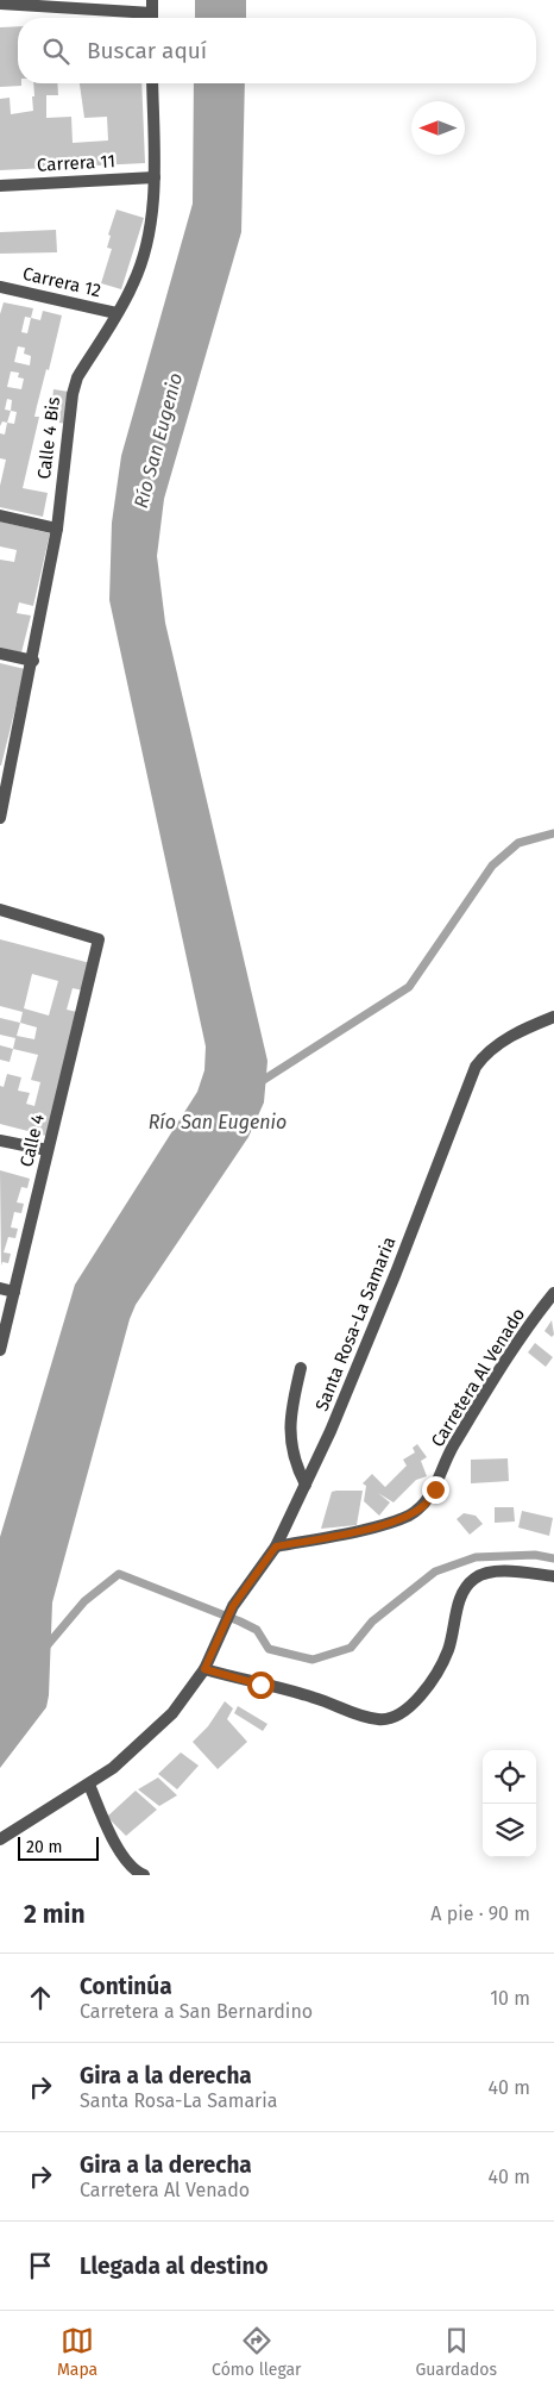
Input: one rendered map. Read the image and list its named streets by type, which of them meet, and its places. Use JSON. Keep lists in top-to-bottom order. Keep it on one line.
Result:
{"streets":{"street":["Carrera 11","Carrera 12","Calle 4 Bis","Calle 4","Santa Rosa-La Samaria","Carretera Al Venado"]},"crossings":[["Carrera 11","Calle 4 Bis"],["Carrera 12","Calle 4 Bis"],["Santa Rosa-La Samaria","Carretera Al Venado"]],"water":["Río San Eugenio"],"scale_bar":"20 m","north":"left","page":{"search":"Buscar aquí","scale":"20 m","heading":["2 min","A pie · 90 m"],"list":[["Continúa","Carretera a San Bernardino","10 m"],["Gira a la derecha","Santa Rosa-La Samaria","40 m"],["Gira a la derecha","Carretera Al Venado","40 m"],"Llegada al destino"],"nav":["Mapa","Cómo llegar","Guardados"]}}
